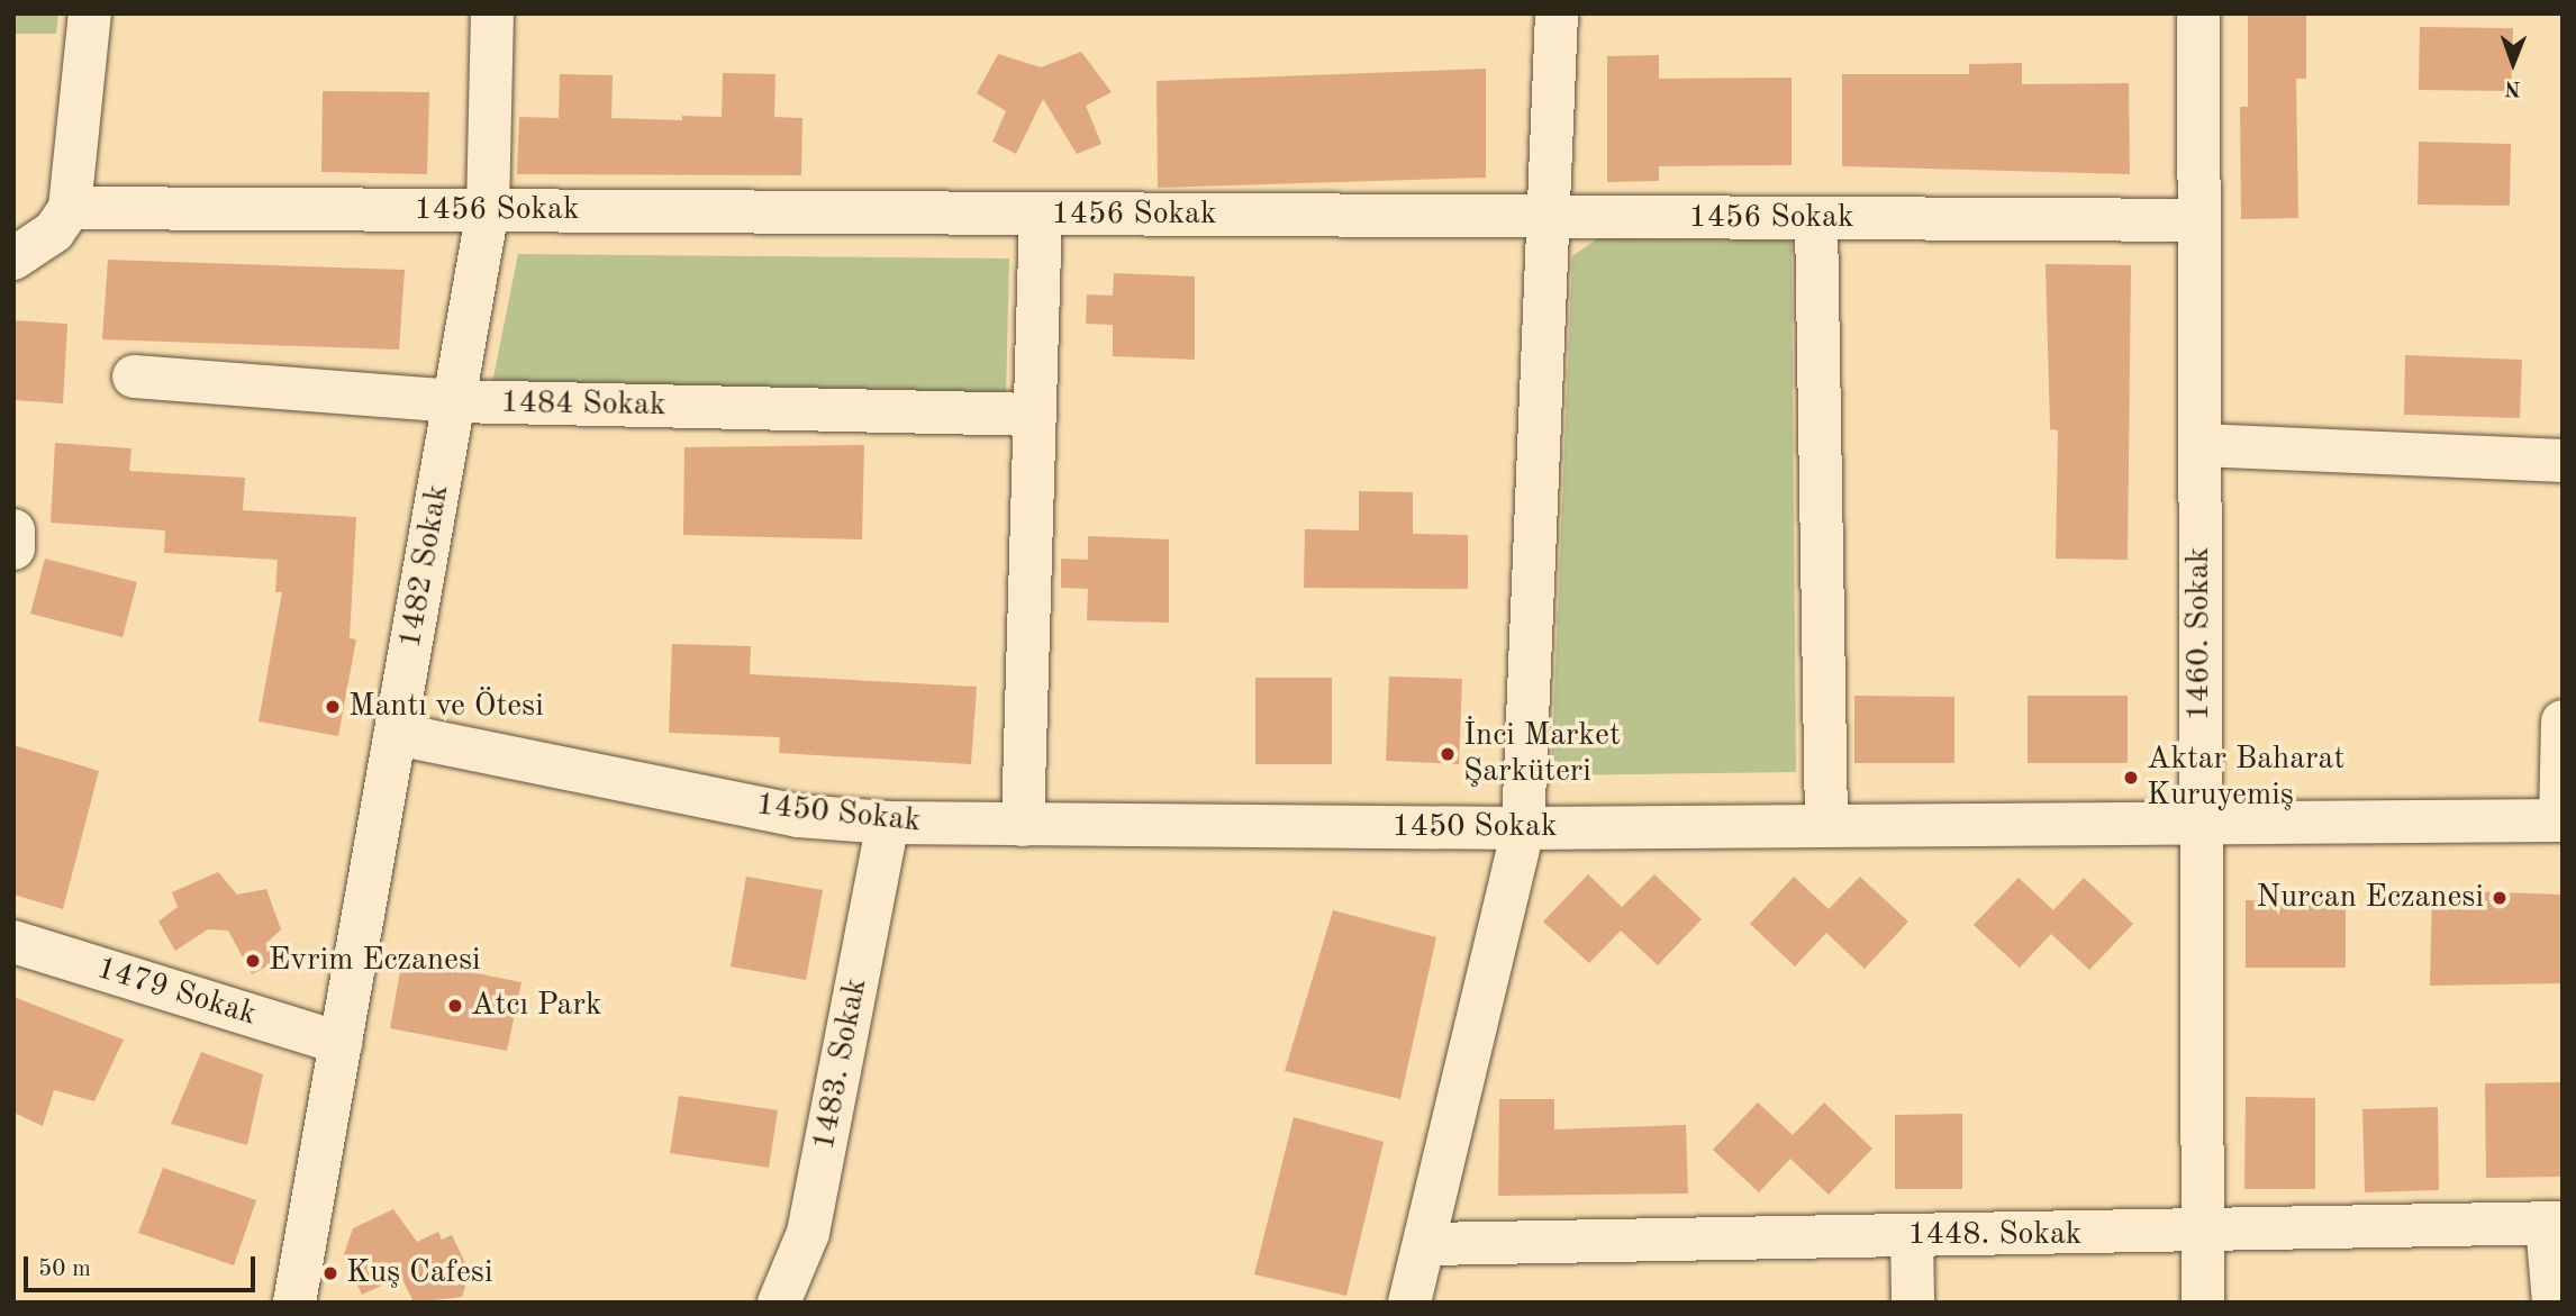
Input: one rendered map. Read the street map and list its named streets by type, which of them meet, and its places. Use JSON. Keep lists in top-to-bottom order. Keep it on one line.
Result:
{"streets":{"street":["1456 Sokak","1484 Sokak","1482 Sokak","1460. Sokak","1450 Sokak","1479 Sokak","1483. Sokak","1448. Sokak"]},"crossings":[["1456 Sokak","1482 Sokak"],["1456 Sokak","1460. Sokak"],["1484 Sokak","1482 Sokak"],["1482 Sokak","1450 Sokak"],["1482 Sokak","1479 Sokak"],["1460. Sokak","1450 Sokak"],["1460. Sokak","1448. Sokak"],["1450 Sokak","1483. Sokak"]],"places":["Mantı ve Ötesi","İnci Market Şarküteri","Aktar Baharat Kuruyemiş","Nurcan Eczanesi","Evrim Eczanesi","Atcı Park","Kuş Cafesi"],"scale_bar":"50 m","north":"bottom"}
